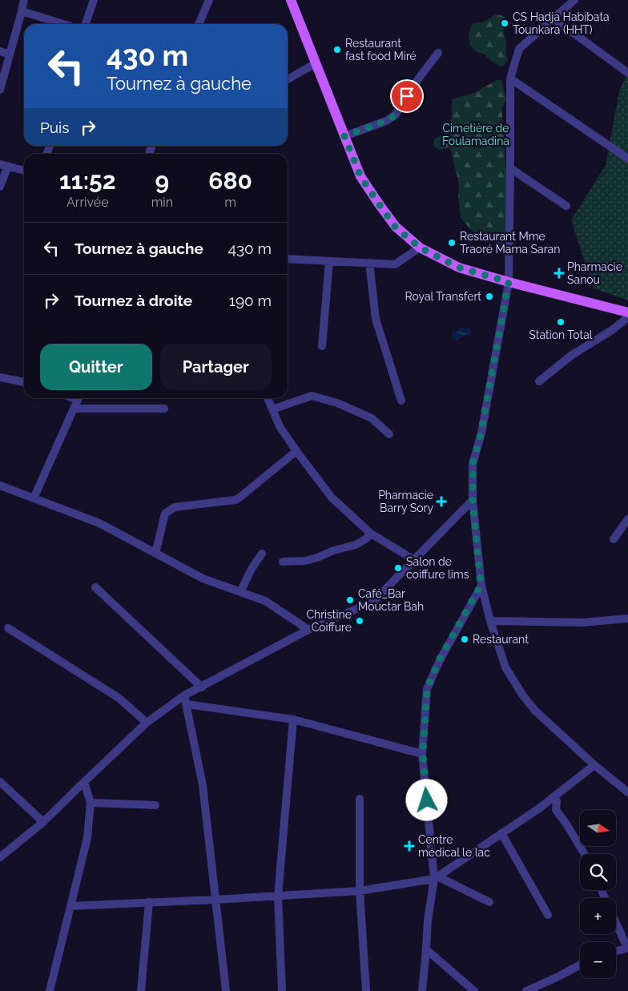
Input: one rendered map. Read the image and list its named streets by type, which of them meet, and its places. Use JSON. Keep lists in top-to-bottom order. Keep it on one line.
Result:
{"parks":["Cimetière de Foulamadina"],"places":{"other":["CS Hadja Habibata Tounkara (HHT)","Restaurant fast food Miré","Restaurant Mme Traoré Mama Saran","Royal Transfert","Station Total","Salon de coiffure lims","Café_Bar Mouctar Bah","Christine Coiffure","Restaurant"],"health":["Pharmacie Sanou","Pharmacie Barry Sory","Centre médical le lac"]},"north":"right","page":{"turn":["430 m","Tournez à gauche"],"then":"Puis","eta":["11:52","Arrivée","9","min","680","m"],"list":[{"name":"Tournez à gauche","value":"430 m"},{"name":"Tournez à droite","value":"190 m"}],"buttons":["Quitter","Partager"],"map_buttons":["+","−"]}}
